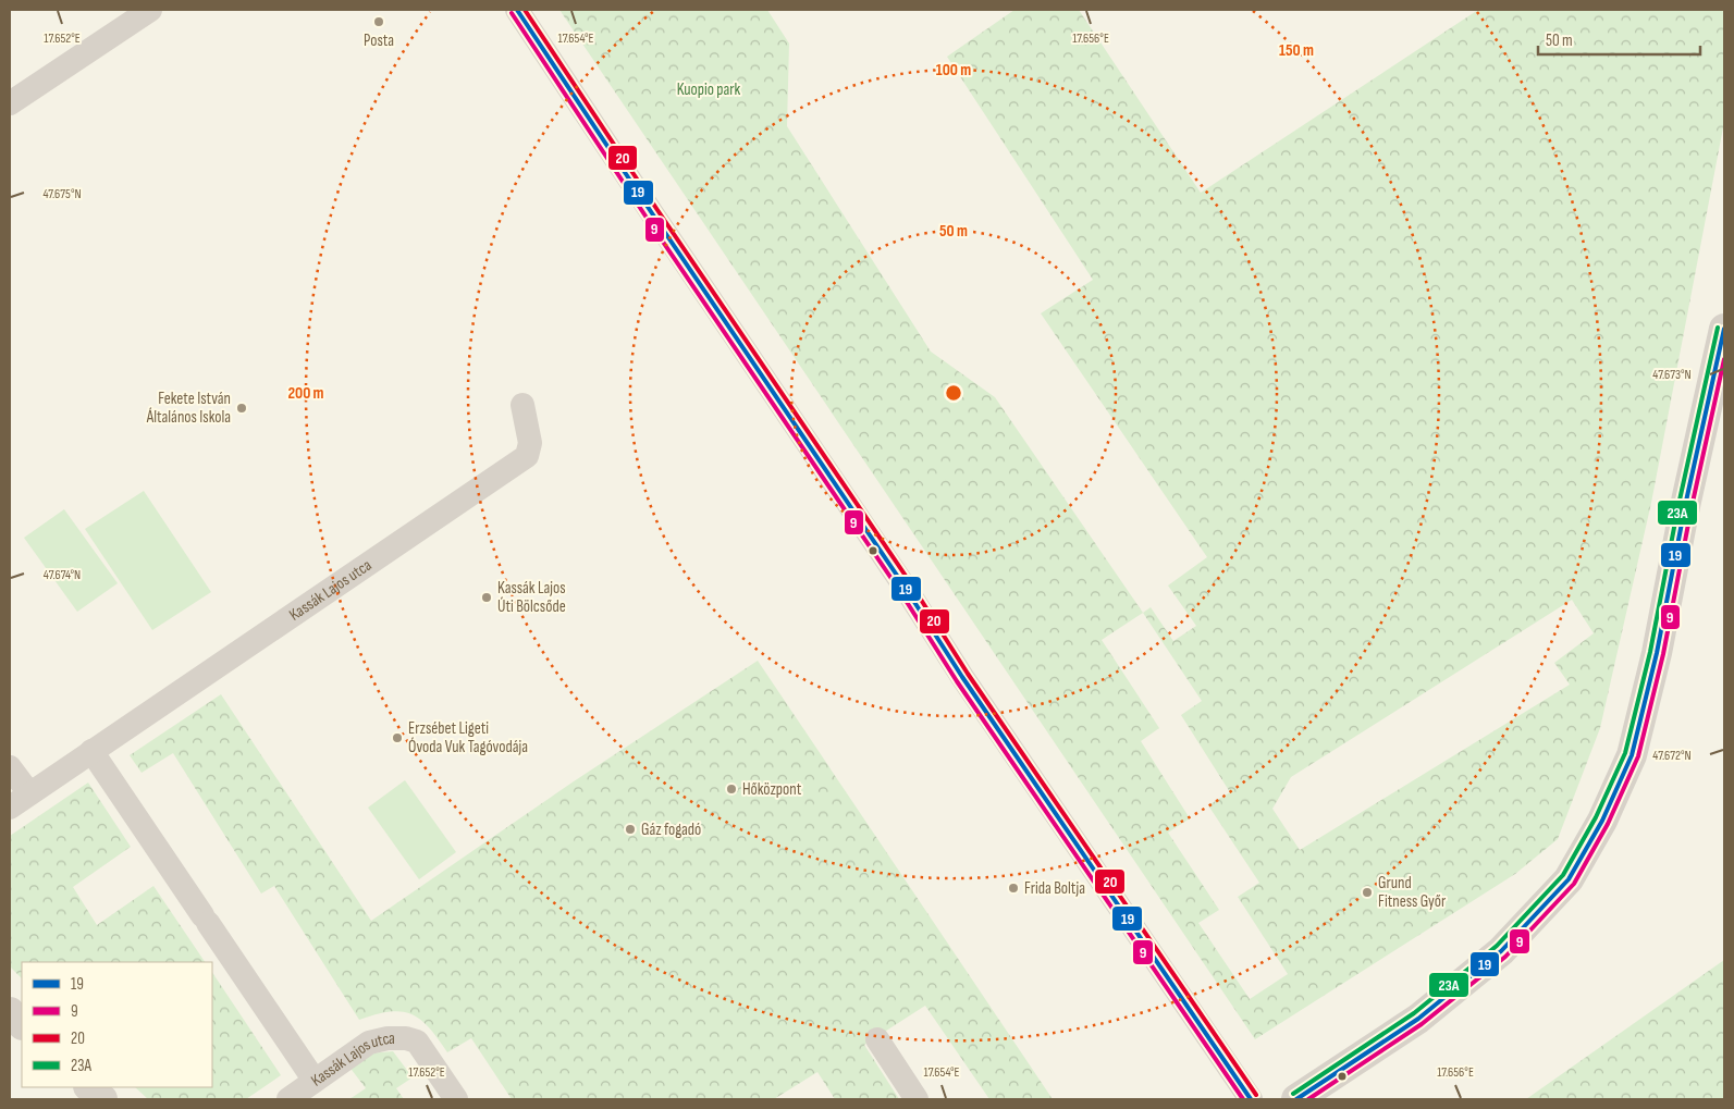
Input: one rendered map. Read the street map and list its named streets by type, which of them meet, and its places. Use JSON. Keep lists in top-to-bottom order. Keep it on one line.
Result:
{"streets":{"street":["Kassák Lajos utca"]},"parks":["Kuopio park"],"places":["Posta","Fekete István Általános Iskola","Kassák Lajos Úti Bölcsőde","Erzsébet Ligeti Óvoda Vuk Tagóvodája","Hőközpont","Gáz fogadó","Frida Boltja","Grund Fitness Győr"],"lines":["transit line 19","transit line 20","transit line 9","transit line 23A"],"legend":["19","9","20","23A"],"scale_bar":"50 m","coordinates":["17.652°E","17.654°E","17.656°E","47.675°N","47.673°N","47.674°N","47.672°N"],"rings":["150 m","100 m","50 m","200 m"]}
